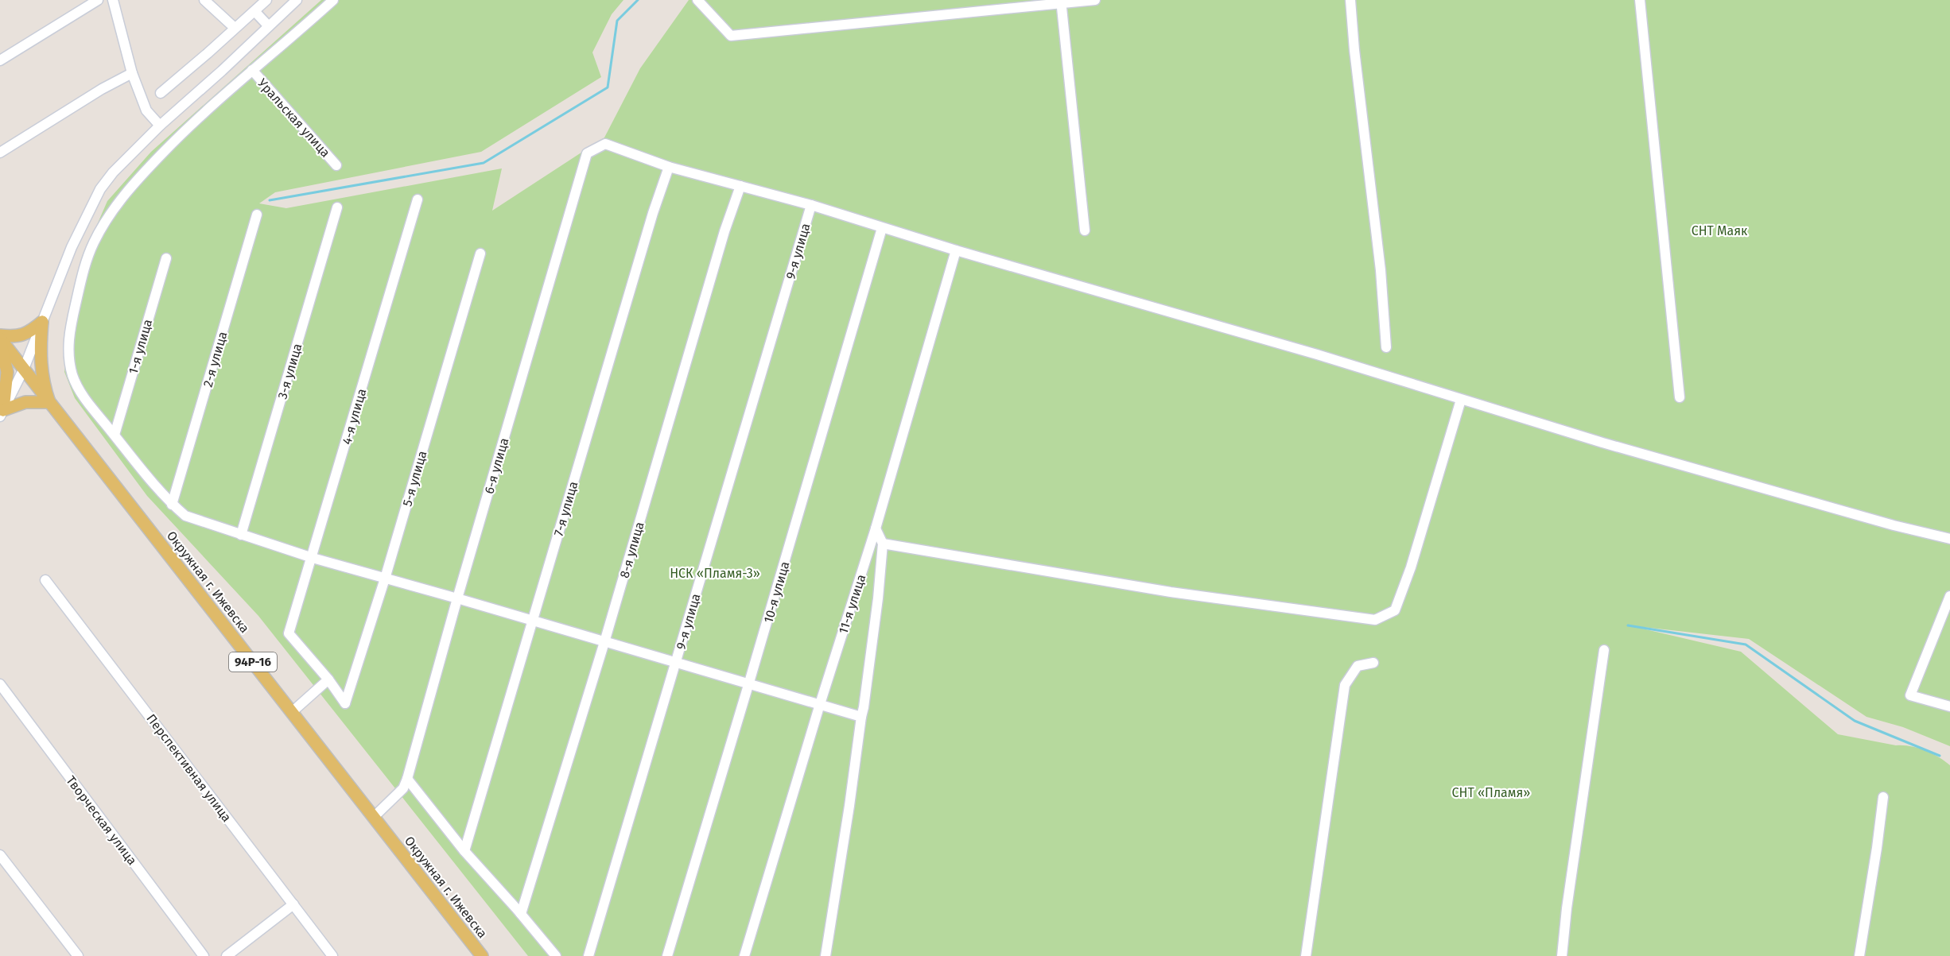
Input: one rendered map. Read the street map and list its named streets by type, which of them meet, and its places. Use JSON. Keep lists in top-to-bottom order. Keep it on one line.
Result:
{"streets":{"main road":["Окружная г. Ижевска","94Р-16"],"street":["Уральская улица","9-я улица","1-я улица","2-я улица","3-я улица","4-я улица","6-я улица","5-я улица","7-я улица","8-я улица","10-я улица","11-я улица","Перспективная улица","Творческая улица"]},"crossings":[["4-я улица","5-я улица"],["6-я улица","7-я улица"]],"parks":["СНТ Маяк","НСК «Пламя-3»","СНТ «Пламя»"]}
